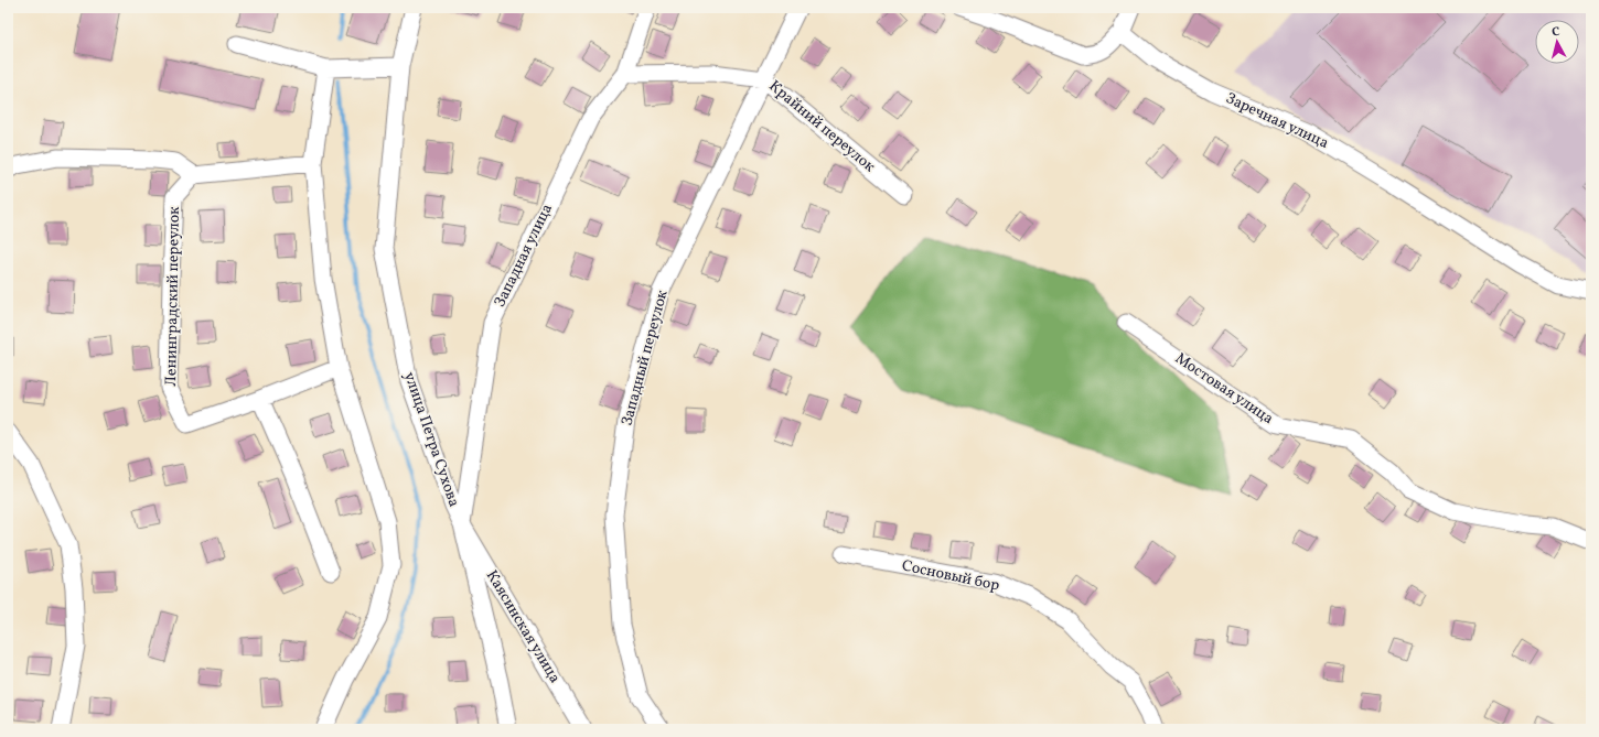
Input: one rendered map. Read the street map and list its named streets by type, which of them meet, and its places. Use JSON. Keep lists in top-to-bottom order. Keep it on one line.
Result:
{"streets":{"street":["Заречная улица","Крайний переулок","Западная улица","Ленинградский переулок","Западный переулок","Мостовая улица","улица Петра Сухова","Сосновый бор","Каясинская улица"]},"crossings":[["Крайний переулок","Западная улица"],["Крайний переулок","Западный переулок"],["Западная улица","улица Петра Сухова"],["Западная улица","Каясинская улица"],["улица Петра Сухова","Каясинская улица"]],"north":"top"}
